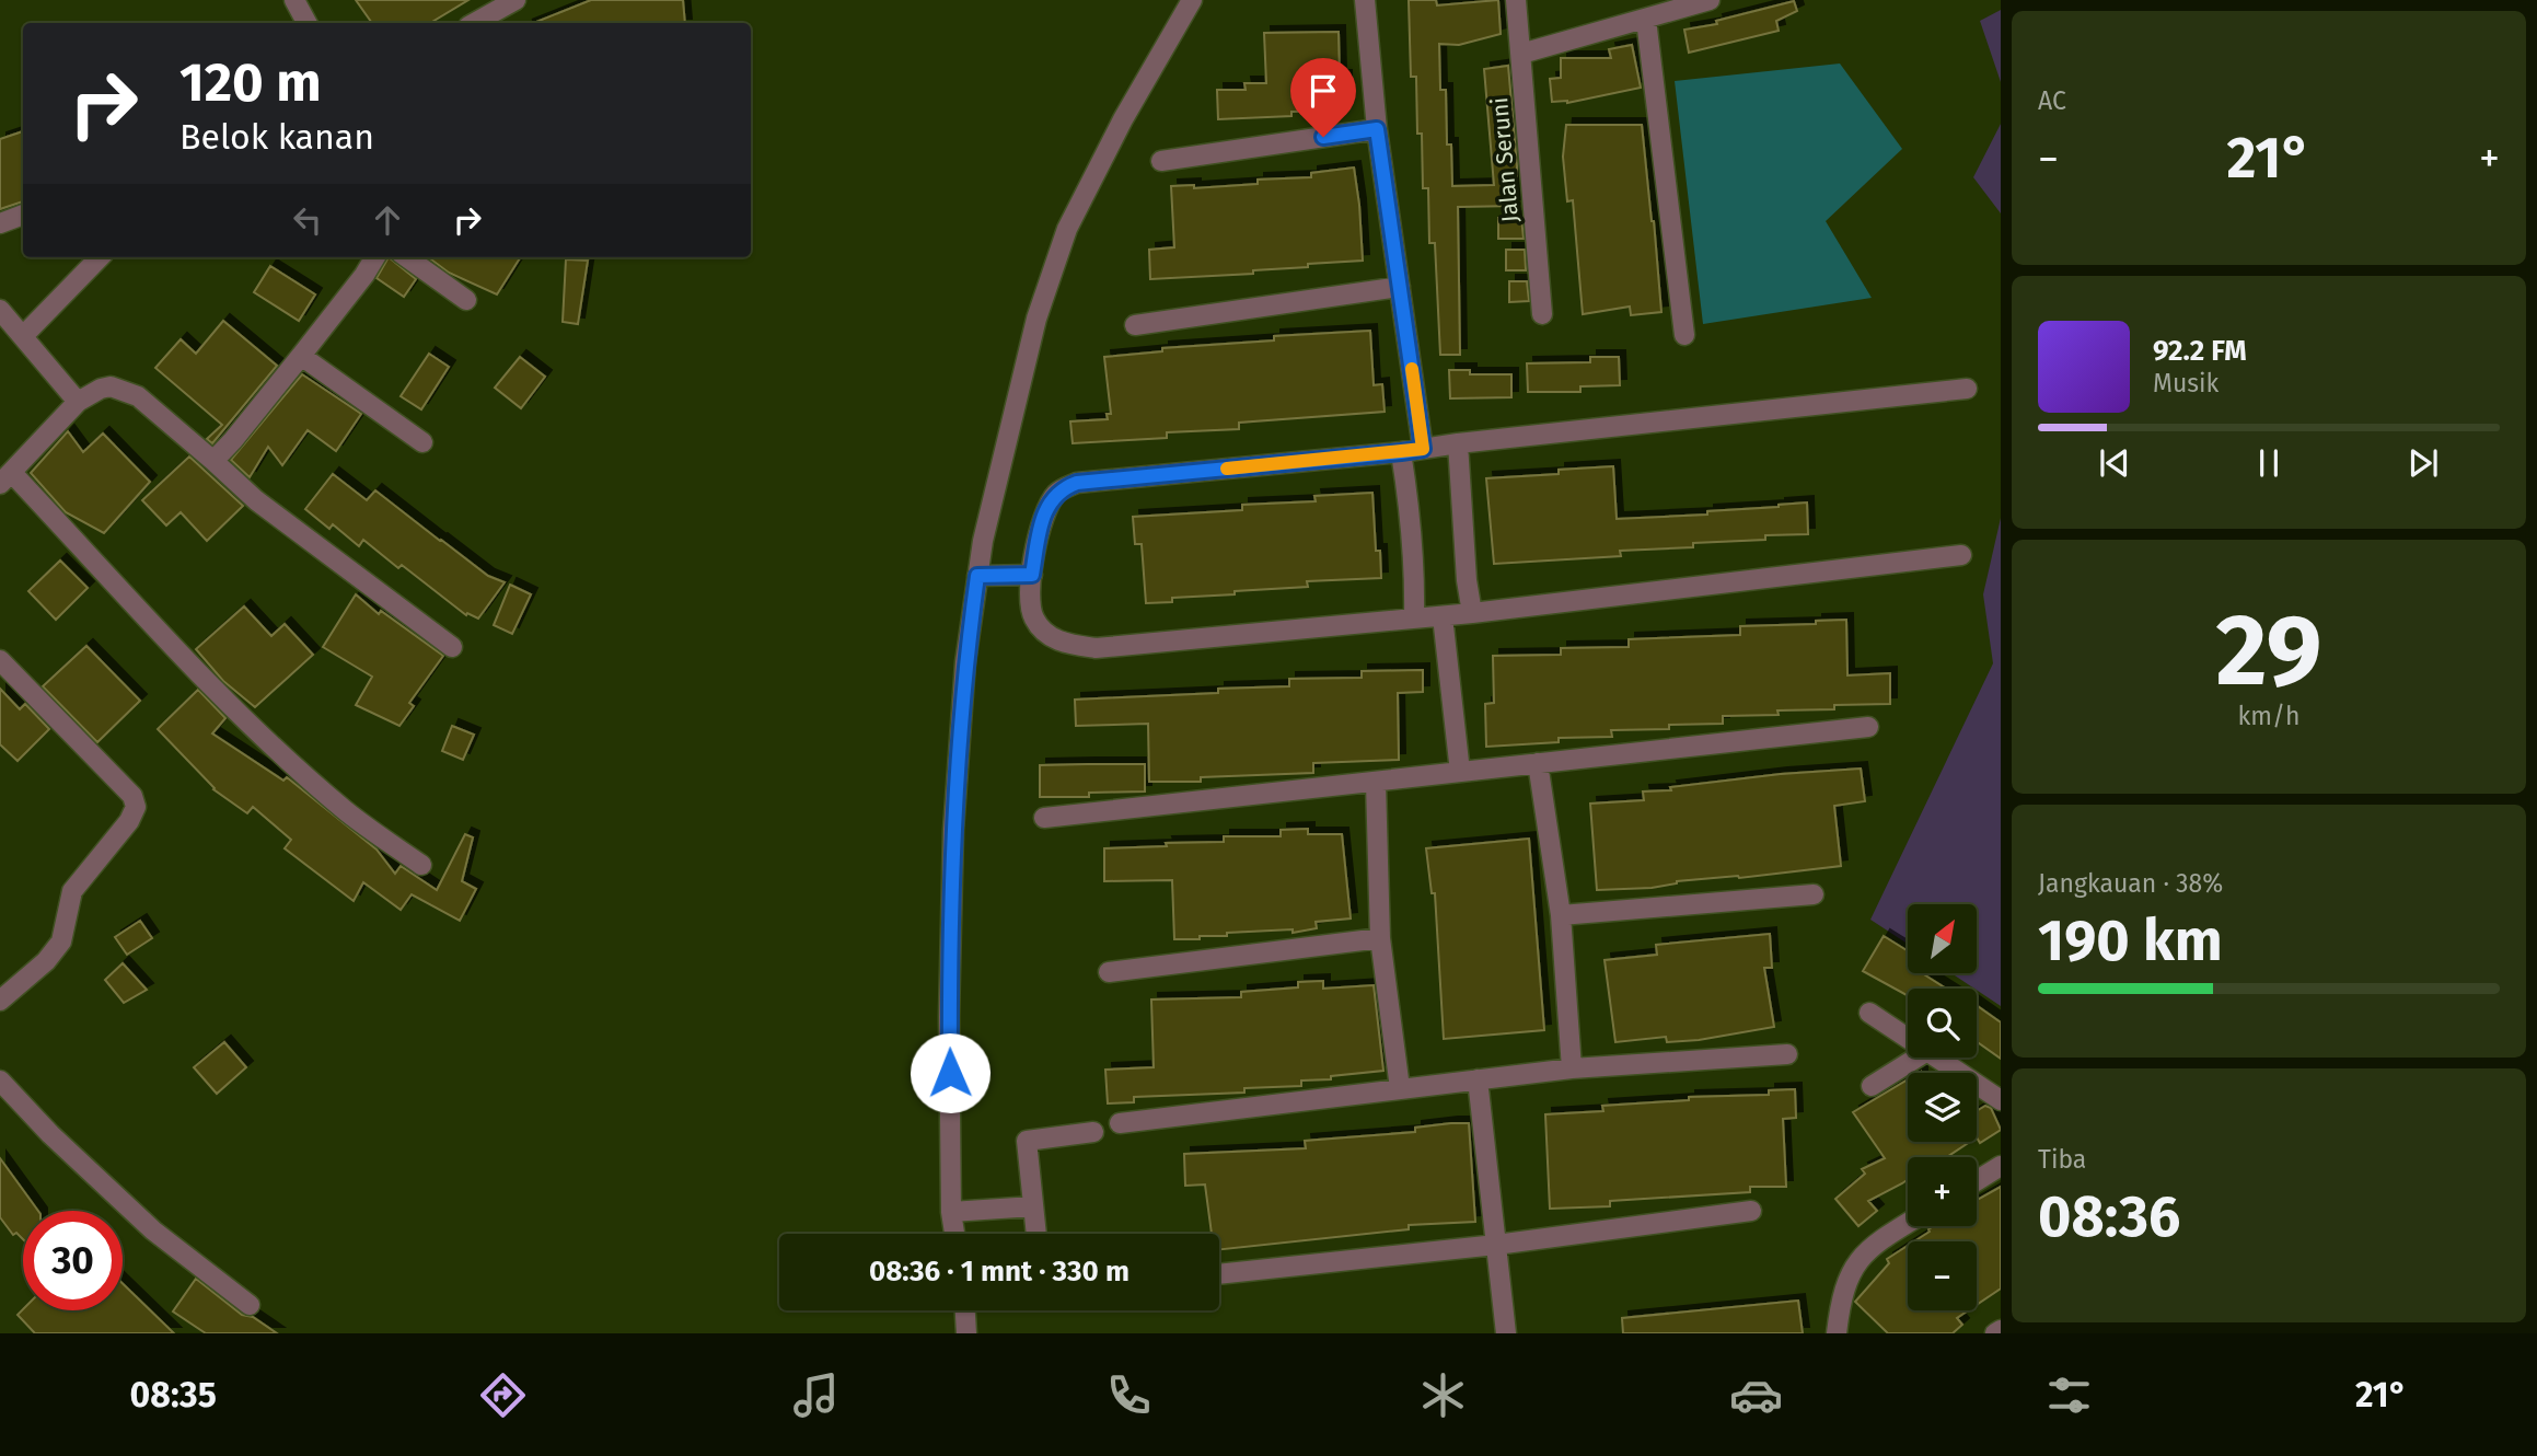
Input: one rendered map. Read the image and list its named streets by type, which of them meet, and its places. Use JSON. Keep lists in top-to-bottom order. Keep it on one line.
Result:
{"streets":{"street":["Jalan Seruni"]},"north":"top right","page":{"tile":["AC",["29","km/h"],["Jangkauan · 38%","190 km"],["Tiba","08:36"]],"turn":["120 m","Belok kanan"],"heat":["−","21°","+"],"song":["92.2 FM","Musik"],"map_buttons":["+","−"],"limit":"30","trip":"08:36 · 1 mnt · 330 m","tabs":["08:35","21°"]}}
